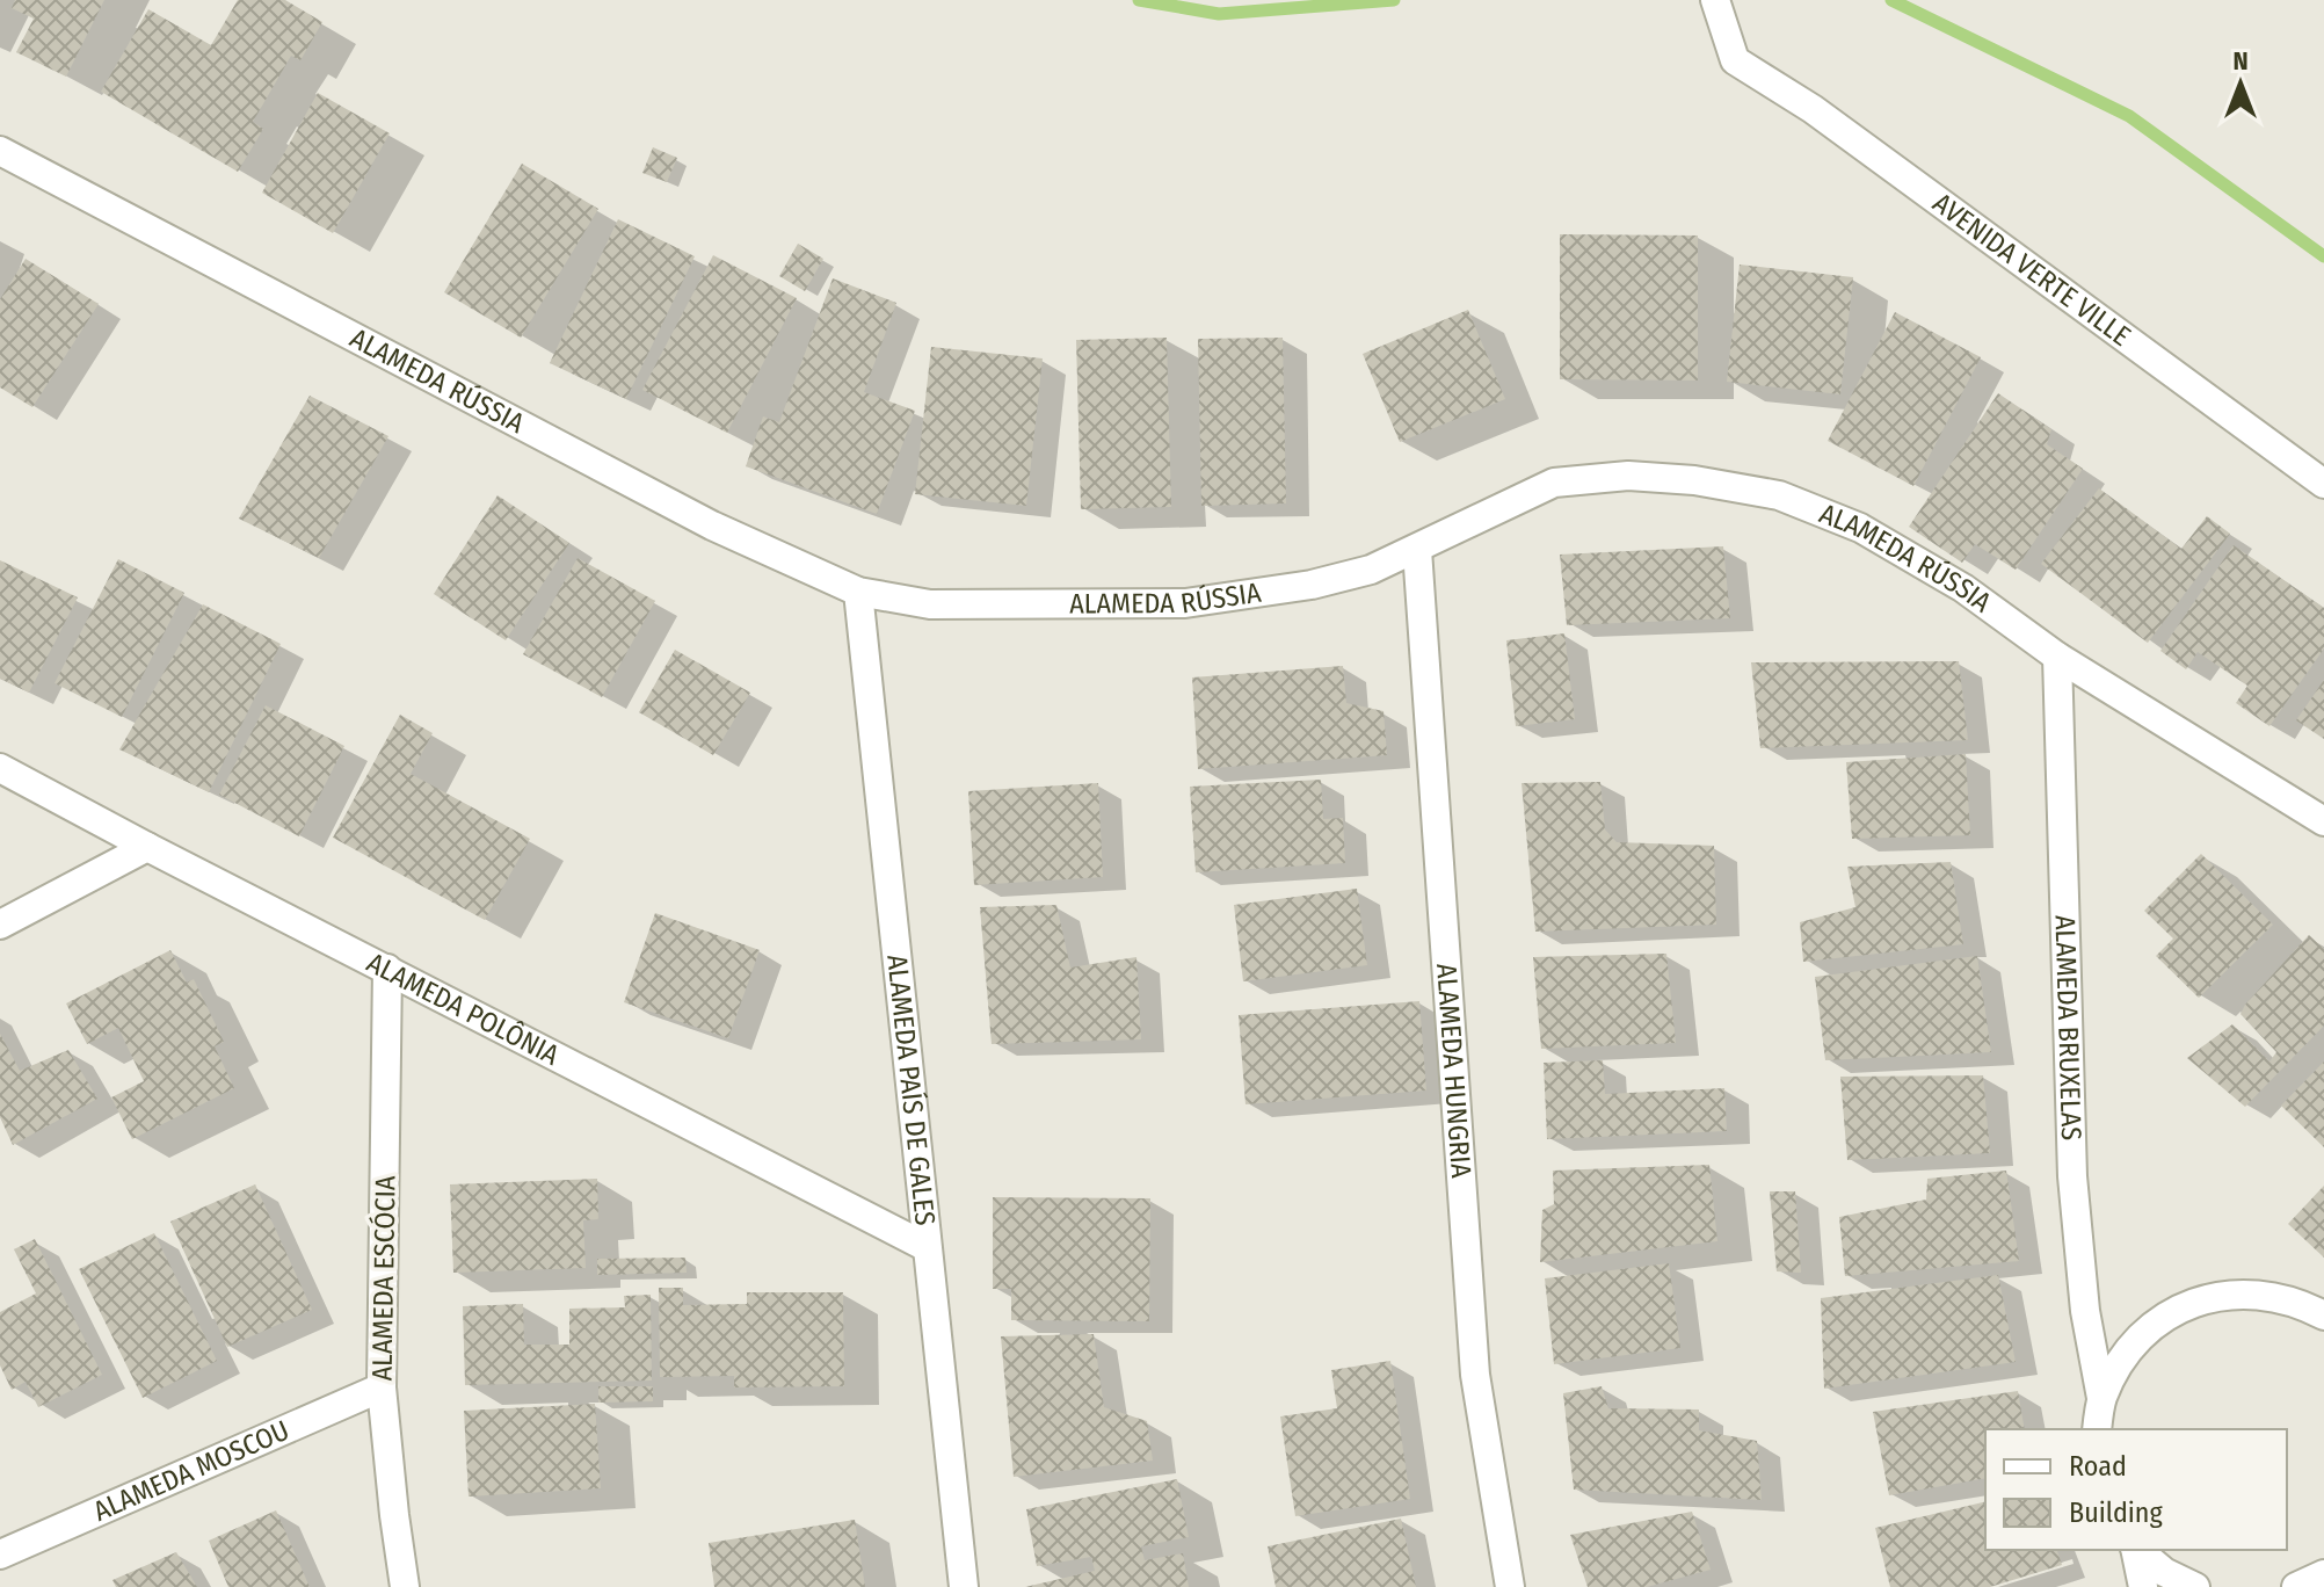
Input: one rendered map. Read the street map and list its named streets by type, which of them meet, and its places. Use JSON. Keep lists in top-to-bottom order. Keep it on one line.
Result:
{"streets":{"street":["AVENIDA VERTE VILLE","ALAMEDA RÚSSIA","ALAMEDA POLÔNIA","ALAMEDA BRUXELAS","ALAMEDA HUNGRIA","ALAMEDA PAÍS DE GALES","ALAMEDA ESCÓCIA","ALAMEDA MOSCOU"]},"crossings":[["ALAMEDA RÚSSIA","ALAMEDA BRUXELAS"],["ALAMEDA RÚSSIA","ALAMEDA HUNGRIA"],["ALAMEDA RÚSSIA","ALAMEDA PAÍS DE GALES"],["ALAMEDA POLÔNIA","ALAMEDA PAÍS DE GALES"],["ALAMEDA POLÔNIA","ALAMEDA ESCÓCIA"],["ALAMEDA ESCÓCIA","ALAMEDA MOSCOU"]],"legend":["Road","Building"],"north":"top"}
